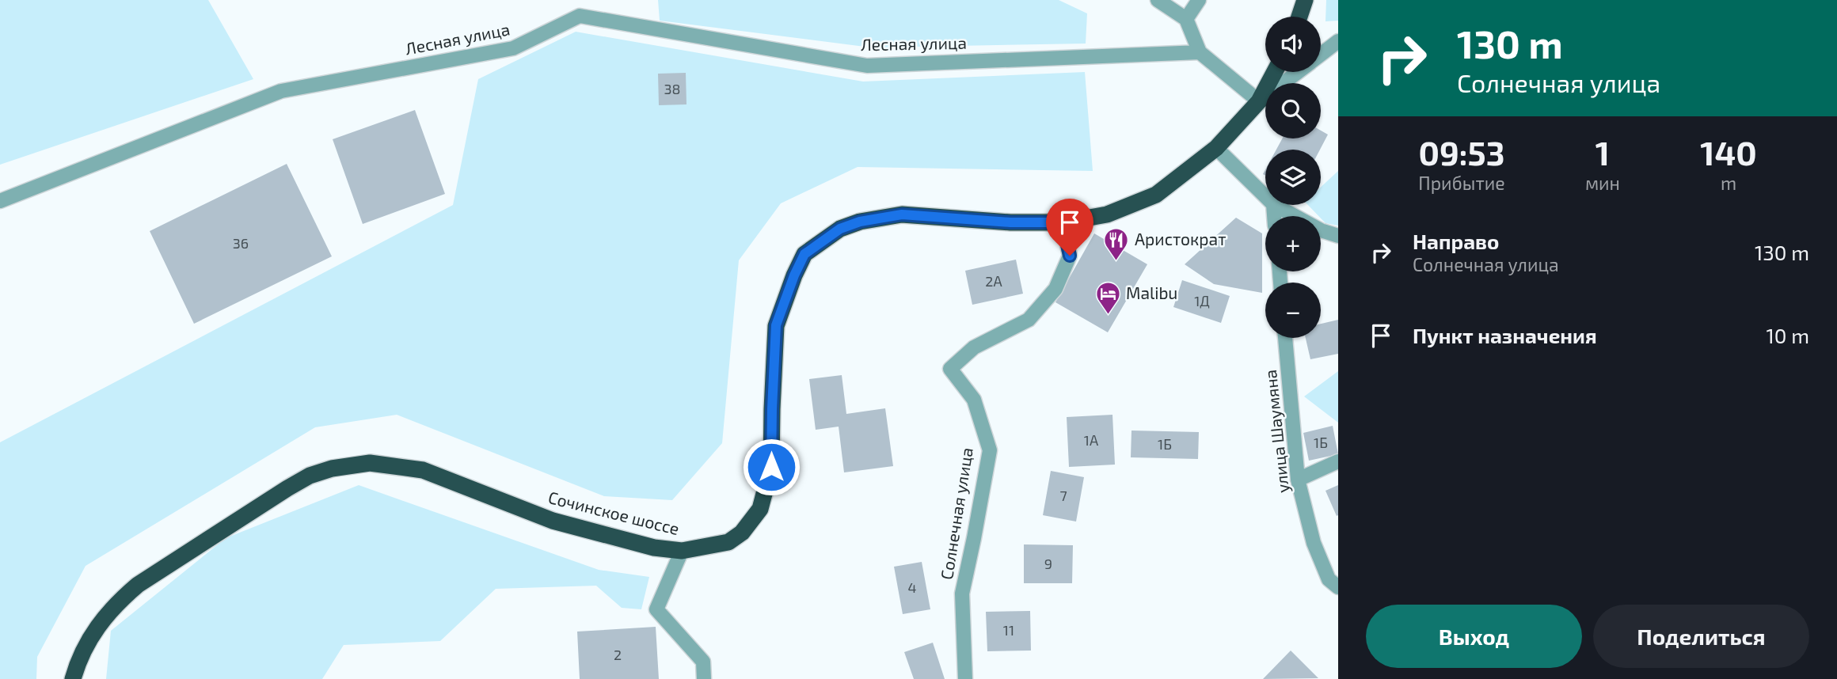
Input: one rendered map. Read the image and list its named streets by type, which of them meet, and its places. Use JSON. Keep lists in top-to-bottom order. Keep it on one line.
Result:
{"streets":{"highway":["Сочинское шоссе"],"street":["Лесная улица","улица Шаумяна","Солнечная улица"]},"crossings":[["Сочинское шоссе","Солнечная улица"]],"places":{"restaurant":["Аристократ"],"hotel":["Malibu"]},"house_numbers":["38","36","2А","1Д","1А","1Б","1Б","7","9","4","11","2"],"page":{"turn":["130 m","Солнечная улица"],"map_buttons":["+","−"],"eta":["09:53","Прибытие","1","мин","140","m"],"list":[{"name":"Направо","note":"Солнечная улица","value":"130 m"},{"name":"Пункт назначения","value":"10 m"}],"buttons":["Выход","Поделиться"]}}
